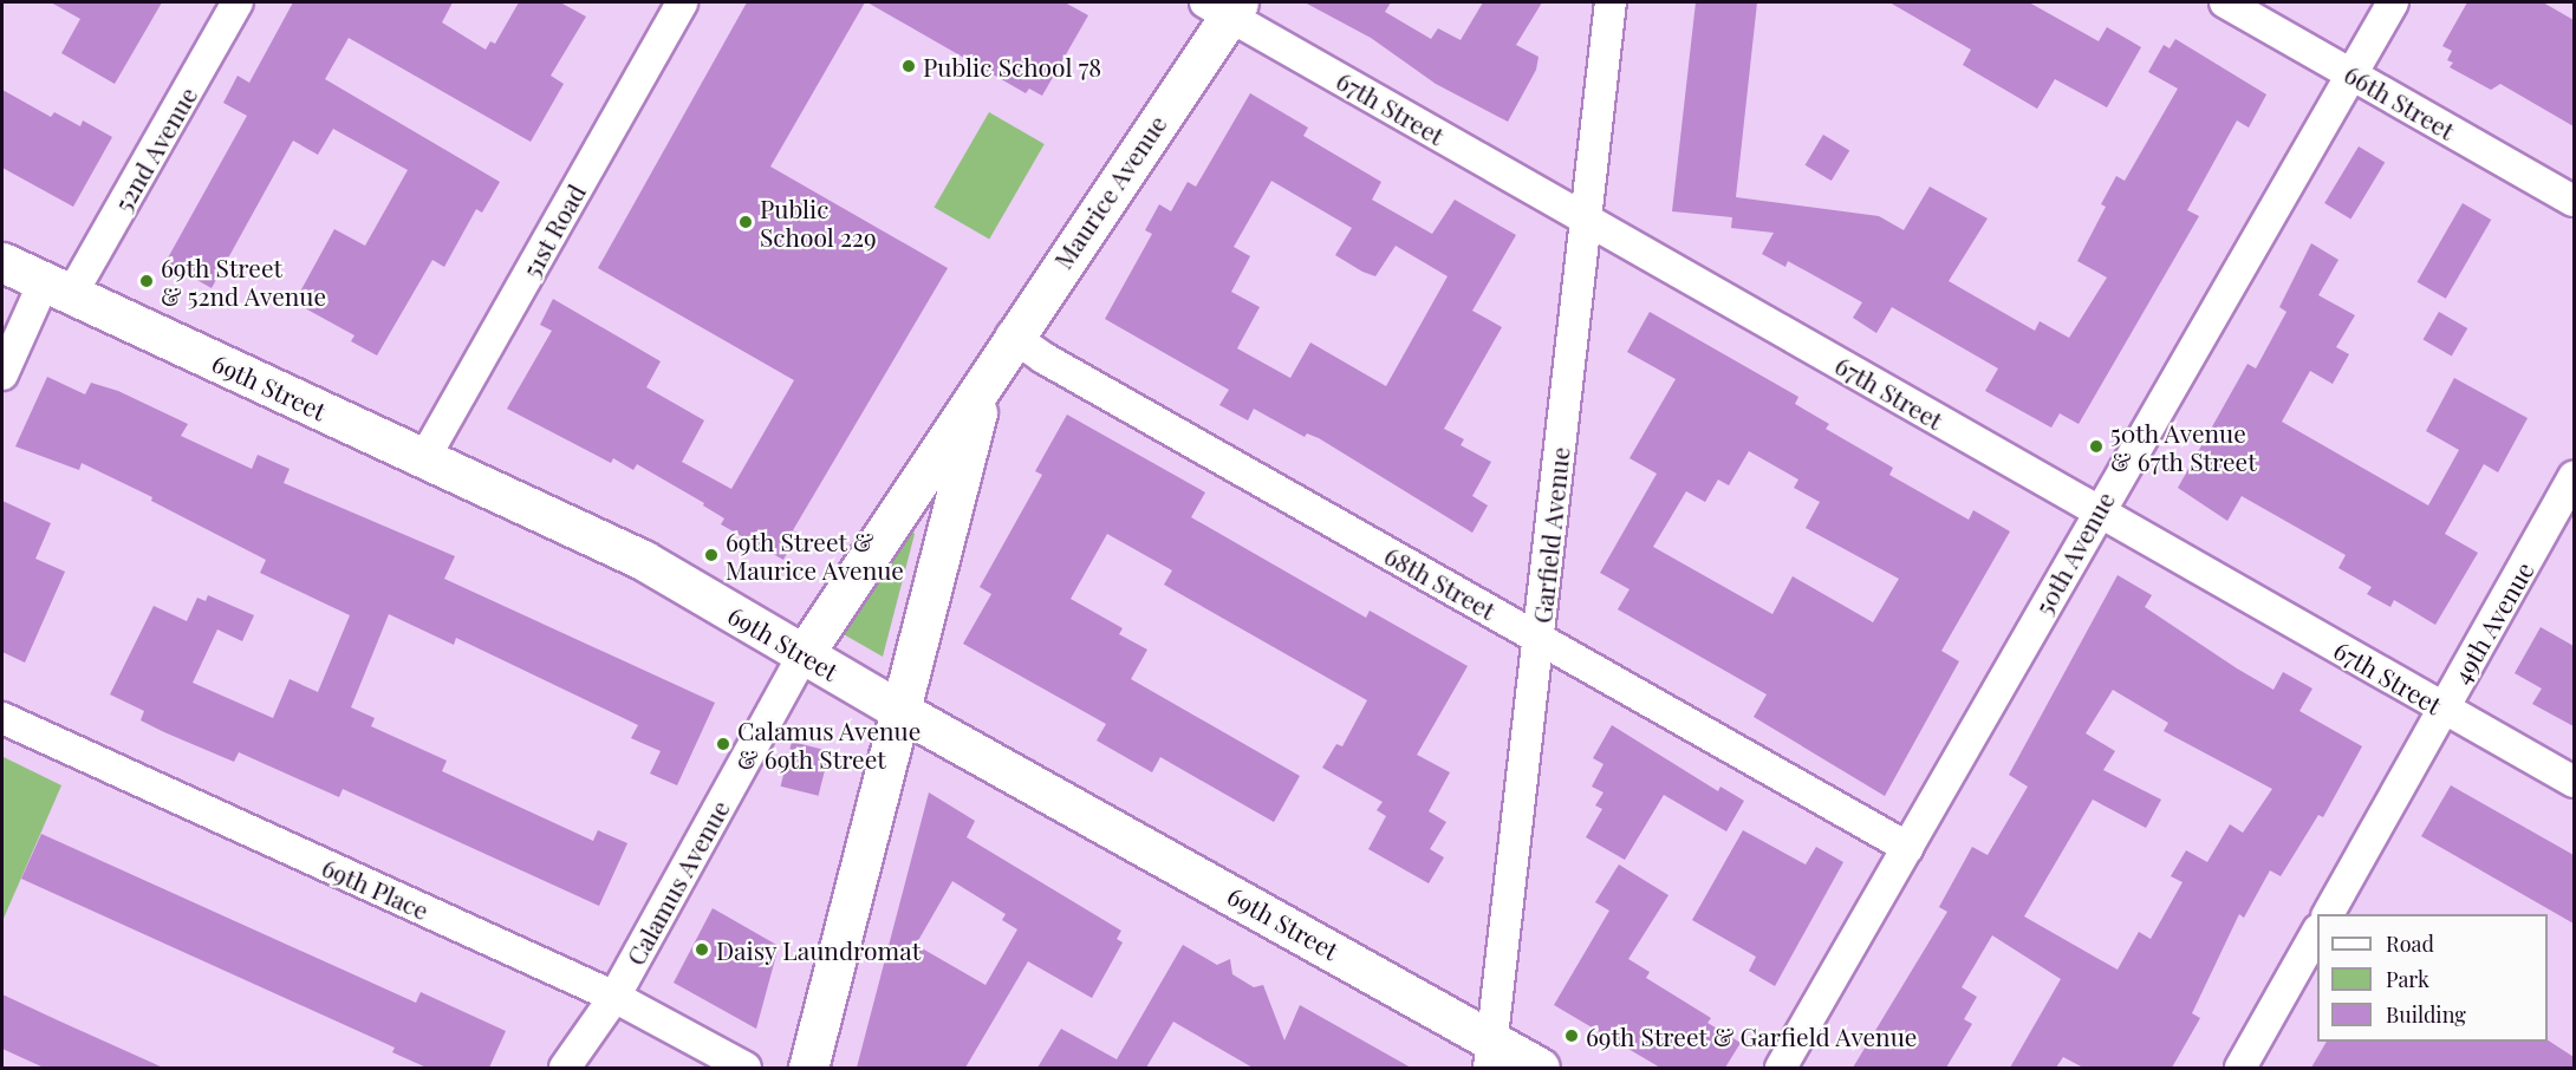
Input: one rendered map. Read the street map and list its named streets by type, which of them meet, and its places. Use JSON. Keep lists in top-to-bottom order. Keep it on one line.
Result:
{"streets":{"street":["66th Street","67th Street","52nd Avenue","Maurice Avenue","51st Road","69th Street","Garfield Avenue","50th Avenue","68th Street","49th Avenue","Calamus Avenue","69th Place"]},"crossings":[["66th Street","50th Avenue"],["67th Street","Maurice Avenue"],["67th Street","Garfield Avenue"],["67th Street","50th Avenue"],["67th Street","49th Avenue"],["52nd Avenue","69th Street"],["Maurice Avenue","69th Street"],["Maurice Avenue","68th Street"],["Maurice Avenue","Calamus Avenue"],["51st Road","69th Street"],["69th Street","Garfield Avenue"],["69th Street","Calamus Avenue"],["Garfield Avenue","68th Street"],["50th Avenue","68th Street"],["Calamus Avenue","69th Place"]],"places":["Public School 78","Public School 229","69th Street & 52nd Avenue","50th Avenue & 67th Street","69th Street & Maurice Avenue","Calamus Avenue & 69th Street","Daisy Laundromat","69th Street & Garfield Avenue"],"legend":["Road","Park","Building"]}
